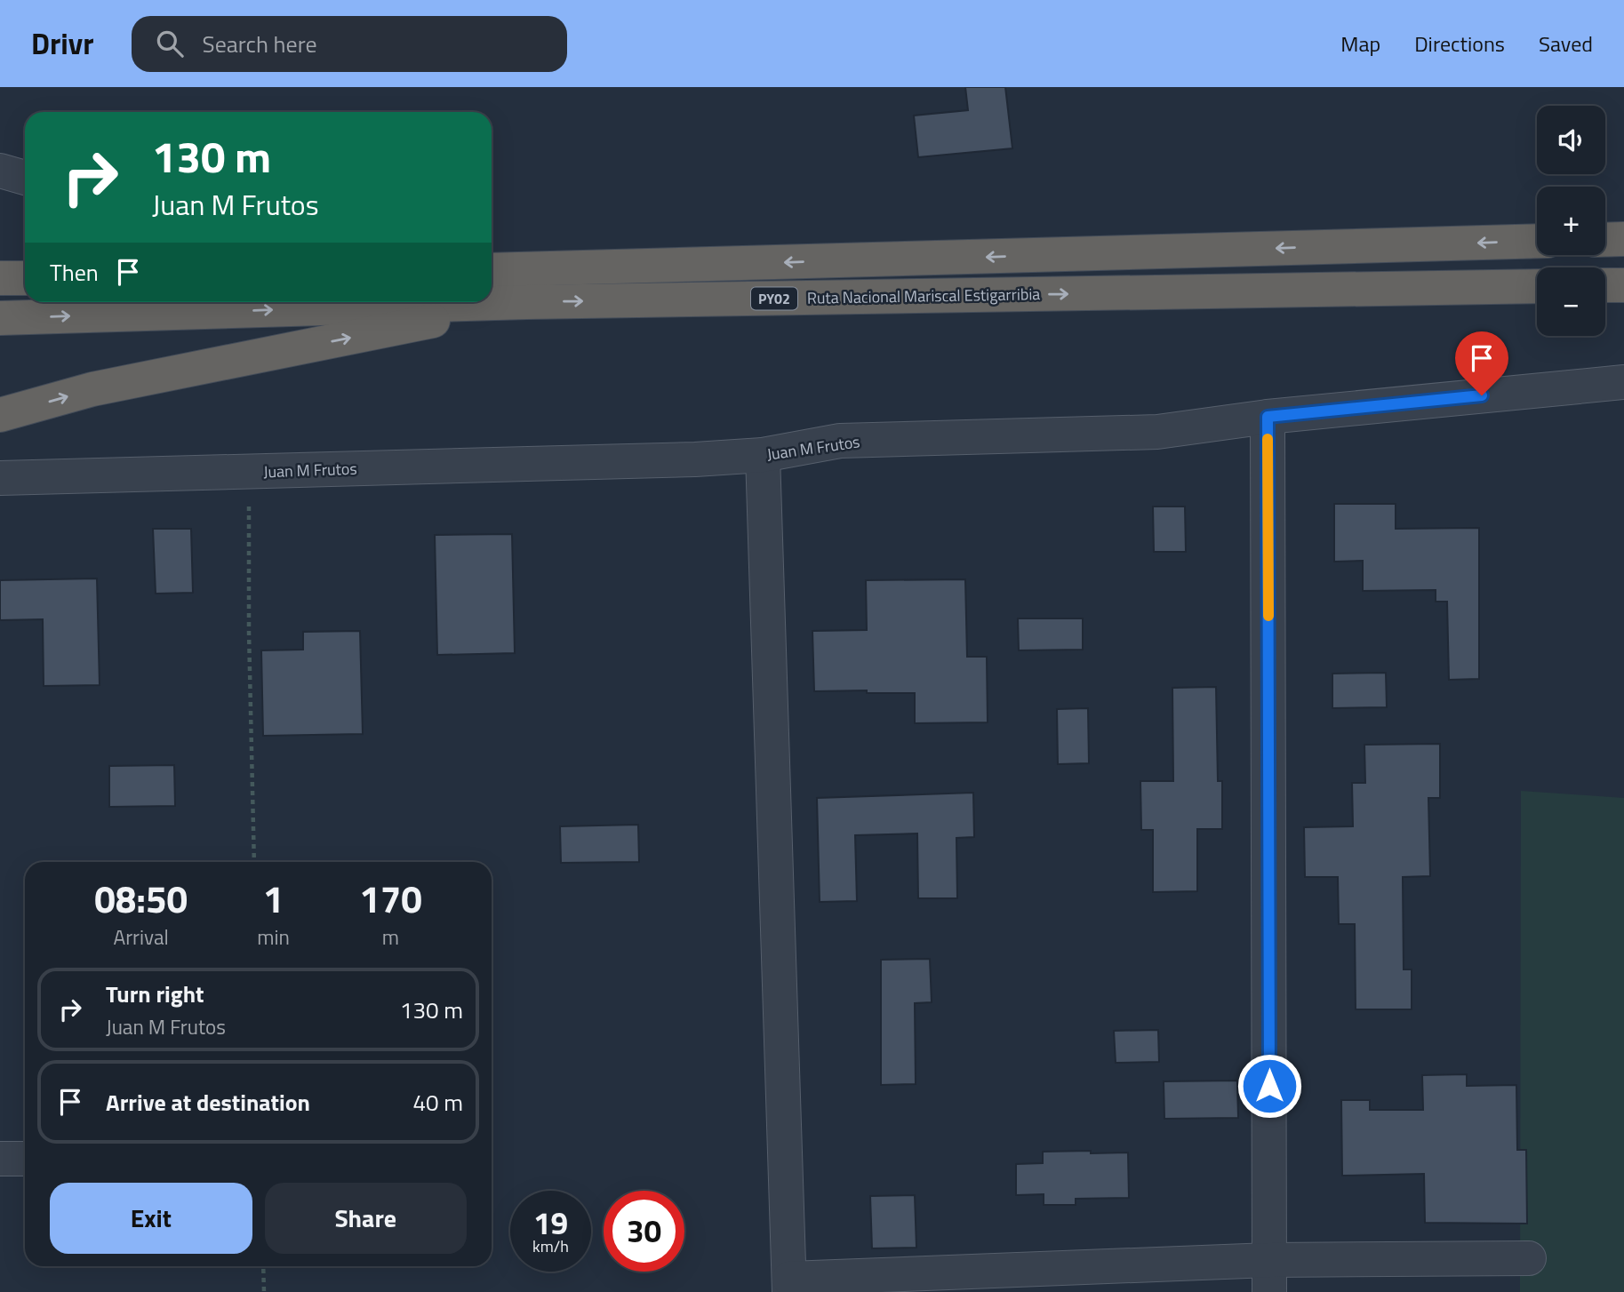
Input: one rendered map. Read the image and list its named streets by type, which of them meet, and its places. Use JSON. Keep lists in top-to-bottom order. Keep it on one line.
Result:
{"streets":{"highway":["Ruta Nacional Mariscal Estigarribia","PY02"],"street":["Juan M Frutos"]},"page":{"header":"Drivr","search":"Search here","nav":["Map","Directions","Saved"],"map_buttons":["+","−"],"turn":["130 m","Juan M Frutos"],"then":"Then","eta":["08:50","Arrival","1","min","170","m"],"list":[{"name":"Turn right","note":"Juan M Frutos","value":"130 m"},{"name":"Arrive at destination","value":"40 m"}],"buttons":["Exit","Share"],"speed":"19 km/h","limit":"30"}}
